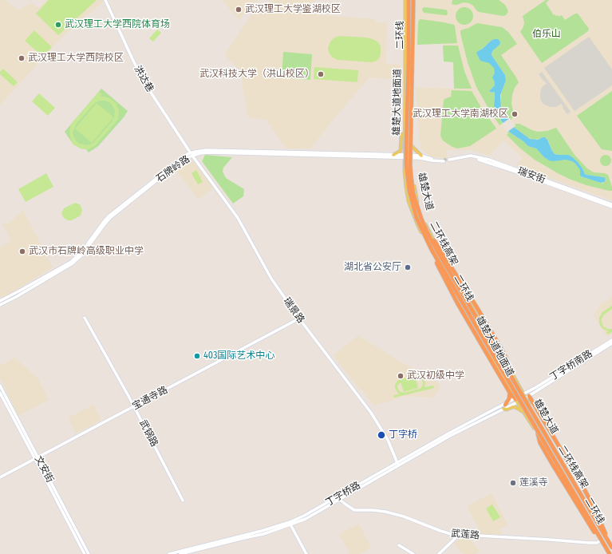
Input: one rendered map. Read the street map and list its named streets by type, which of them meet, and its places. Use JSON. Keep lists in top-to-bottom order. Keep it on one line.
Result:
{"streets":{"highway":["二环线","二环线高架"],"main road":["洪达巷","雄楚大道地面道","石牌岭路","瑞安街","雄楚大道","瑞景路","丁字桥南路","宝通寺路","武锅路","文安街","丁字桥路","武莲路"]},"crossings":[["二环线","雄楚大道地面道"],["二环线","武莲路"],["洪达巷","石牌岭路"],["洪达巷","瑞景路"],["雄楚大道地面道","石牌岭路"],["雄楚大道地面道","丁字桥南路"],["雄楚大道地面道","丁字桥路"],["雄楚大道地面道","武莲路"],["石牌岭路","雄楚大道"],["石牌岭路","二环线高架"],["石牌岭路","瑞景路"],["雄楚大道","二环线高架"],["雄楚大道","丁字桥南路"],["瑞景路","宝通寺路"],["瑞景路","丁字桥路"],["丁字桥南路","丁字桥路"],["宝通寺路","武锅路"],["宝通寺路","文安街"],["丁字桥路","武莲路"]],"parks":["伯乐山"],"places":["武汉理工大学鉴湖校区","武汉理工大学西院体育场","武汉理工大学西院校区","武汉科技大学（洪山校区）","武汉理工大学南湖校区","武汉市石牌岭高级职业中学","湖北省公安厅","403国际艺术中心","武汉初级中学","丁字桥","莲溪寺"]}
